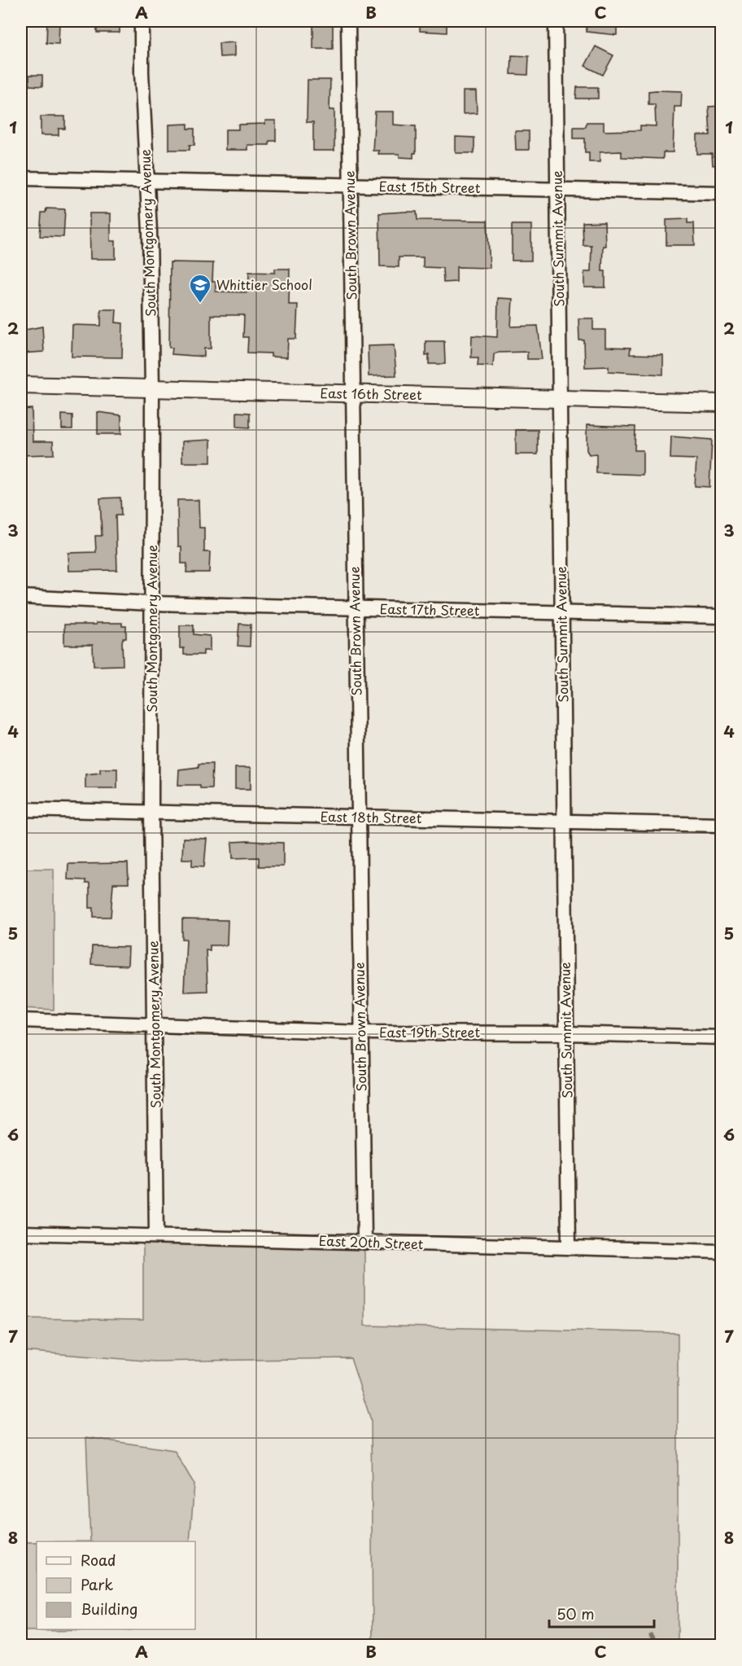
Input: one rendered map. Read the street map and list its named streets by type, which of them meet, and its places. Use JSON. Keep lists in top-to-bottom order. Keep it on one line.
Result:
{"streets":{"street":["East 15th Street","South Montgomery Avenue","South Brown Avenue","South Summit Avenue","East 16th Street","East 17th Street","East 18th Street","East 19th Street","East 20th Street"]},"crossings":[["East 15th Street","South Montgomery Avenue"],["East 15th Street","South Brown Avenue"],["East 15th Street","South Summit Avenue"],["South Montgomery Avenue","East 16th Street"],["South Montgomery Avenue","East 17th Street"],["South Montgomery Avenue","East 18th Street"],["South Montgomery Avenue","East 19th Street"],["South Montgomery Avenue","East 20th Street"],["South Brown Avenue","East 16th Street"],["South Brown Avenue","East 17th Street"],["South Brown Avenue","East 18th Street"],["South Brown Avenue","East 19th Street"],["South Brown Avenue","East 20th Street"],["South Summit Avenue","East 16th Street"],["South Summit Avenue","East 17th Street"],["South Summit Avenue","East 18th Street"],["South Summit Avenue","East 19th Street"],["South Summit Avenue","East 20th Street"]],"places":{"school or university":["Whittier School"]},"legend":["Road","Park","Building"],"scale_bar":"50 m","grid":{"columns":["A","B","C"],"rows":["1","2","3","4","5","6","7","8"]}}
